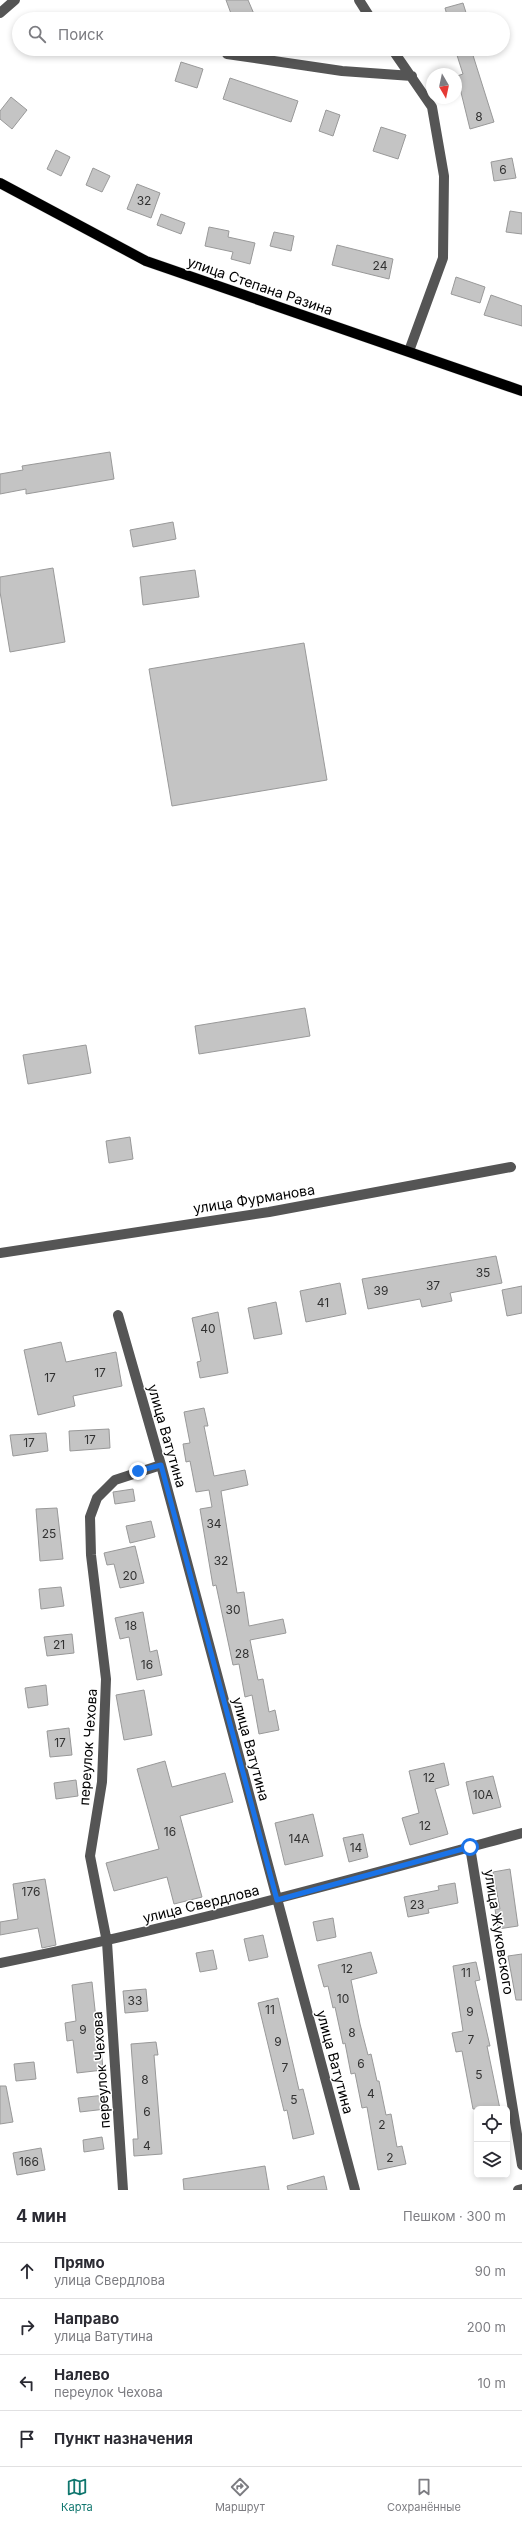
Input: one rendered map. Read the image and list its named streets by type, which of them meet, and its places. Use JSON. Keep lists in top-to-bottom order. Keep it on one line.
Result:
{"streets":{"main road":["улица Степана Разина"],"street":["улица Фурманова","улица Ватутина","переулок Чехова","улица Свердлова","улица Жуковского"]},"crossings":[["улица Ватутина","переулок Чехова"],["улица Ватутина","улица Свердлова"],["переулок Чехова","улица Свердлова"],["улица Свердлова","улица Жуковского"]],"house_numbers":["8","6","32","24","35","37","39","41","40","17","17","17","17","34","25","32","20","30","18","21","28","16","17","12","10А","12","16","14А","14","176","23","12","11","10","33","11","9","9","8","7","9","6","7","5","8","4","5","6","2","4","2","166"],"north":"bottom","page":{"search":"Поиск","heading":["4 мин","Пешком · 300 m"],"list":[["Прямо","улица Свердлова","90 m"],["Направо","улица Ватутина","200 m"],["Налево","переулок Чехова","10 m"],"Пункт назначения"],"nav":["Карта","Маршрут","Сохранённые"]}}
